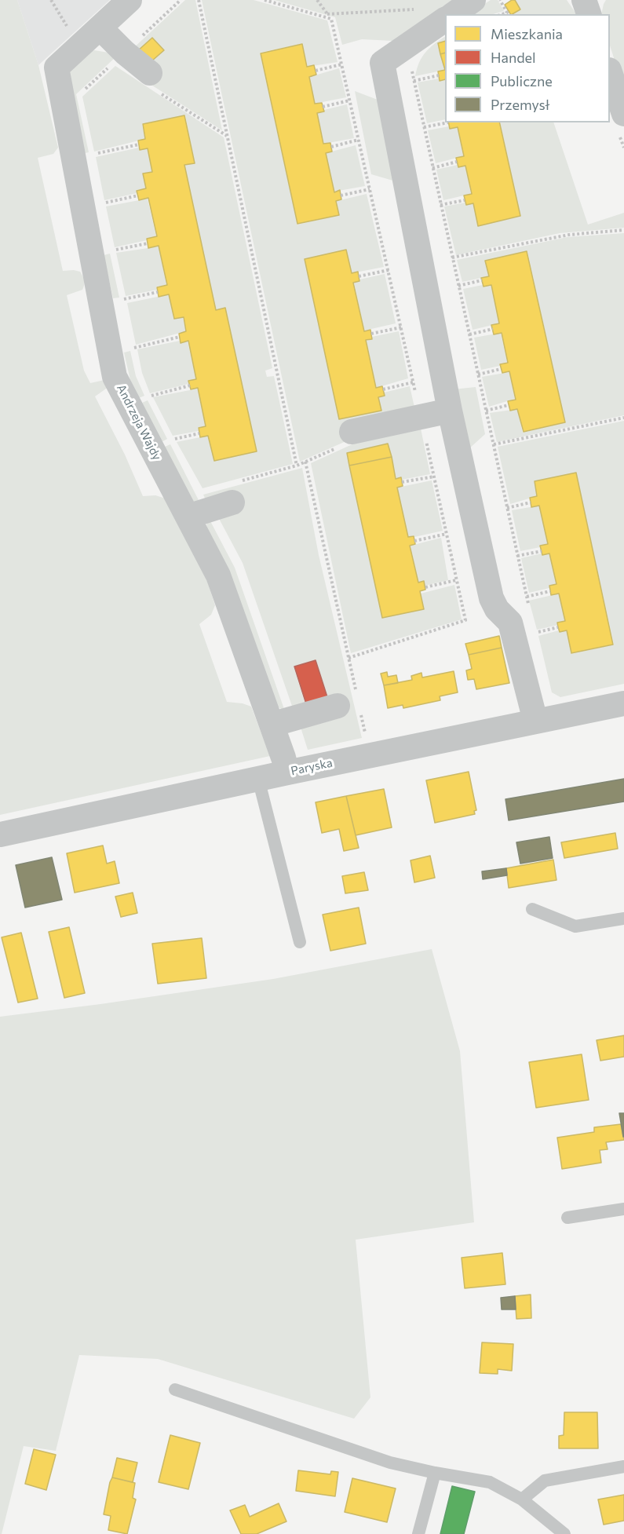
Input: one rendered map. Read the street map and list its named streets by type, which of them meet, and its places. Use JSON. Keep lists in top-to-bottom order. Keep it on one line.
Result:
{"streets":{"street":["Andrzeja Wajdy","Paryska"]},"crossings":[["Andrzeja Wajdy","Paryska"]],"legend":["Mieszkania","Handel","Publiczne","Przemysł"]}
